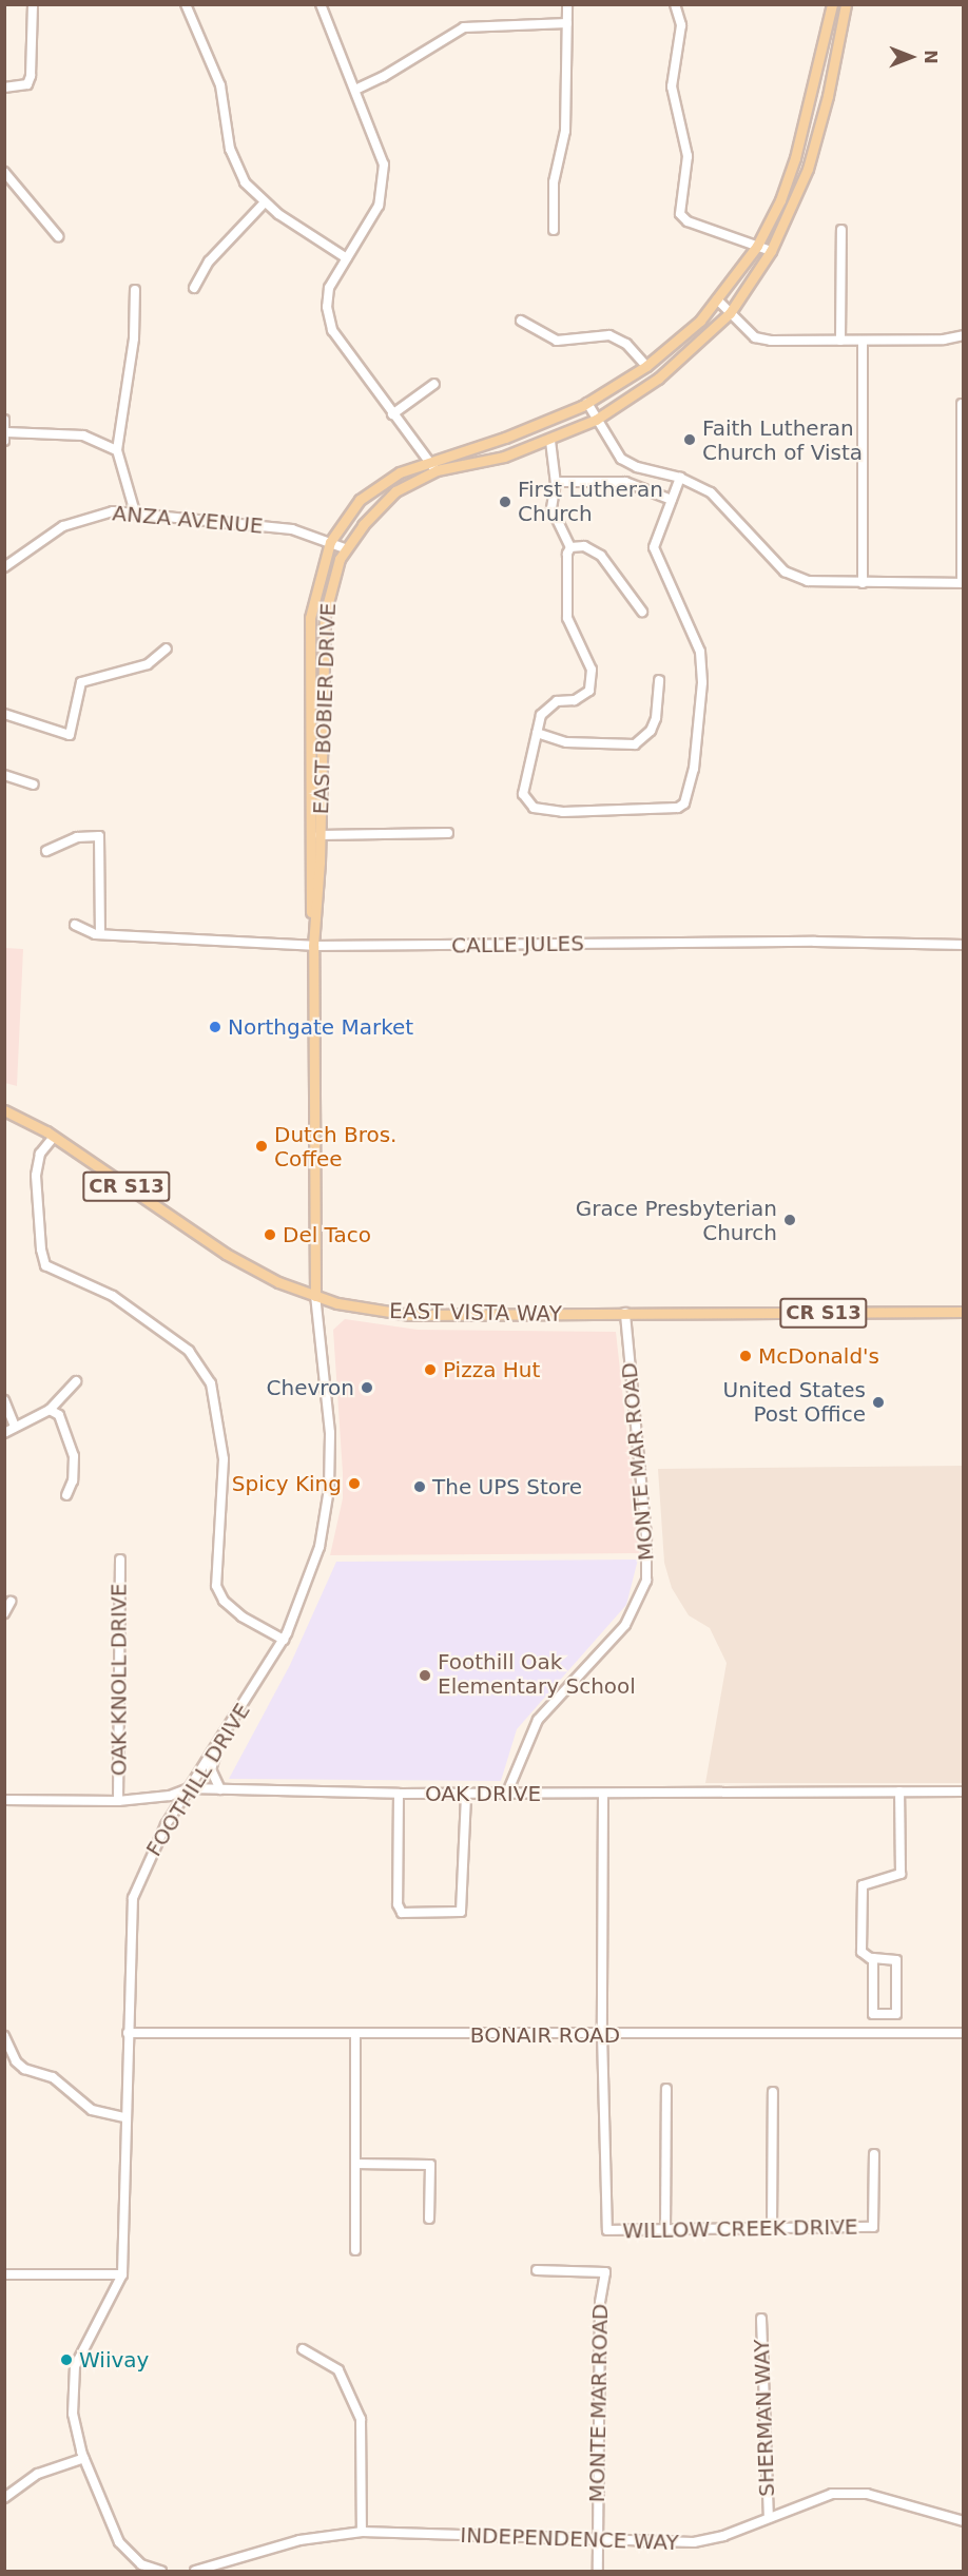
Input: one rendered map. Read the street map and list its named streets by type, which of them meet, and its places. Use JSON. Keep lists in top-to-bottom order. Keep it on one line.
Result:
{"streets":{"main road":["EAST BOBIER DRIVE","CR S13","EAST VISTA WAY"],"street":["ANZA AVENUE","CALLE JULES","MONTE MAR ROAD","OAK KNOLL DRIVE","FOOTHILL DRIVE","OAK DRIVE","BONAIR ROAD","WILLOW CREEK DRIVE","SHERMAN WAY","INDEPENDENCE WAY"]},"crossings":[["ANZA AVENUE","EAST BOBIER DRIVE"],["EAST BOBIER DRIVE","CALLE JULES"],["EAST BOBIER DRIVE","EAST VISTA WAY"],["EAST BOBIER DRIVE","FOOTHILL DRIVE"],["EAST VISTA WAY","MONTE MAR ROAD"],["EAST VISTA WAY","FOOTHILL DRIVE"],["MONTE MAR ROAD","OAK DRIVE"],["MONTE MAR ROAD","INDEPENDENCE WAY"],["OAK KNOLL DRIVE","OAK DRIVE"],["FOOTHILL DRIVE","OAK DRIVE"],["FOOTHILL DRIVE","BONAIR ROAD"],["BONAIR ROAD","WILLOW CREEK DRIVE"],["SHERMAN WAY","INDEPENDENCE WAY"]],"places":["Faith Lutheran Church of Vista","First Lutheran Church","Northgate Market","Dutch Bros. Coffee","Grace Presbyterian Church","Del Taco","McDonald's","Pizza Hut","Chevron","United States Post Office","Spicy King","The UPS Store","Foothill Oak Elementary School","Wiivay"],"north":"right"}
